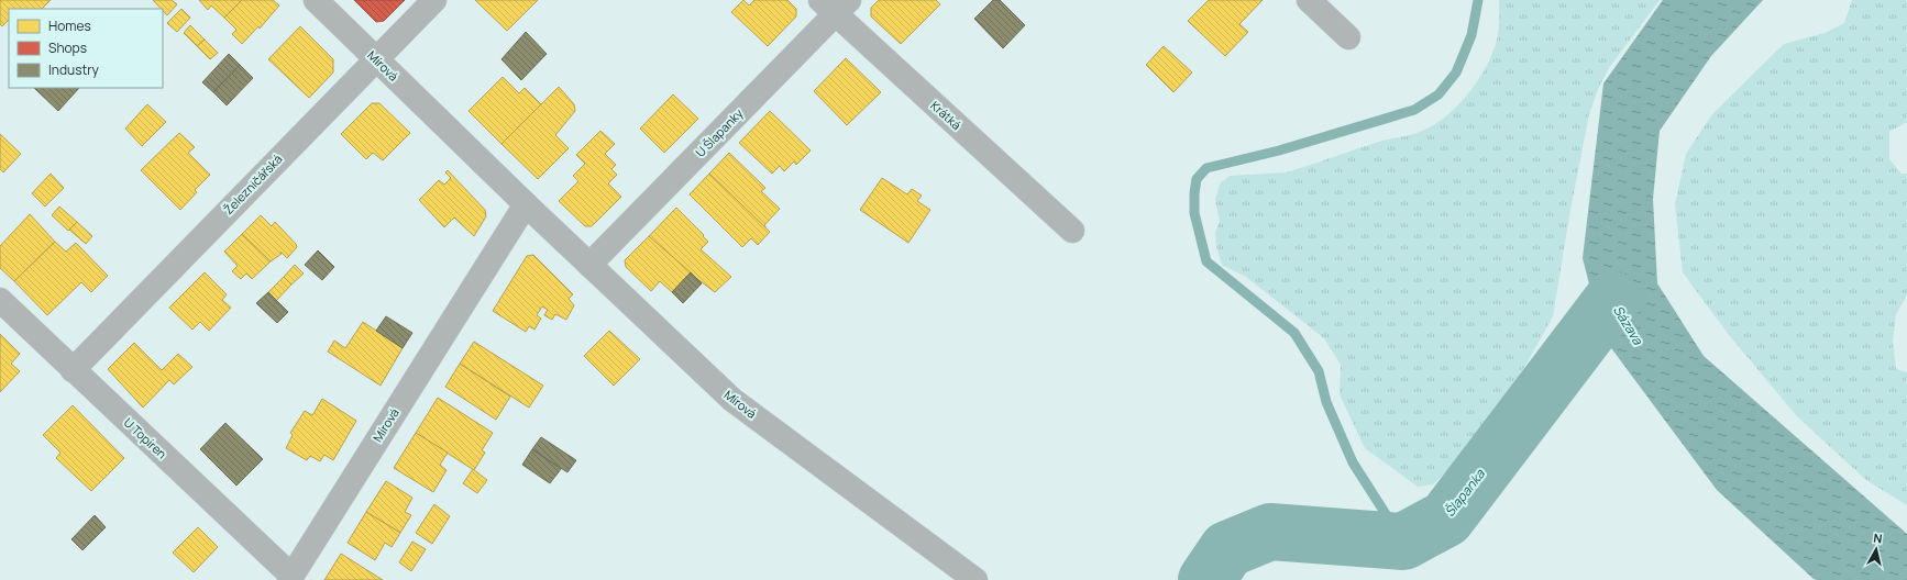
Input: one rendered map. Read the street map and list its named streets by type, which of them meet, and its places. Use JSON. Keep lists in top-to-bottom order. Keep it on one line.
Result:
{"streets":{"street":["Mírová","Krátká","U Šlapanky","Železničářská","U Topíren"]},"crossings":[["Mírová","U Šlapanky"],["Mírová","Železničářská"],["Mírová","U Topíren"],["Krátká","U Šlapanky"],["Železničářská","U Topíren"]],"water":["Sázava","Šlapanka"],"legend":["Homes","Shops","Industry"],"north":"top"}
